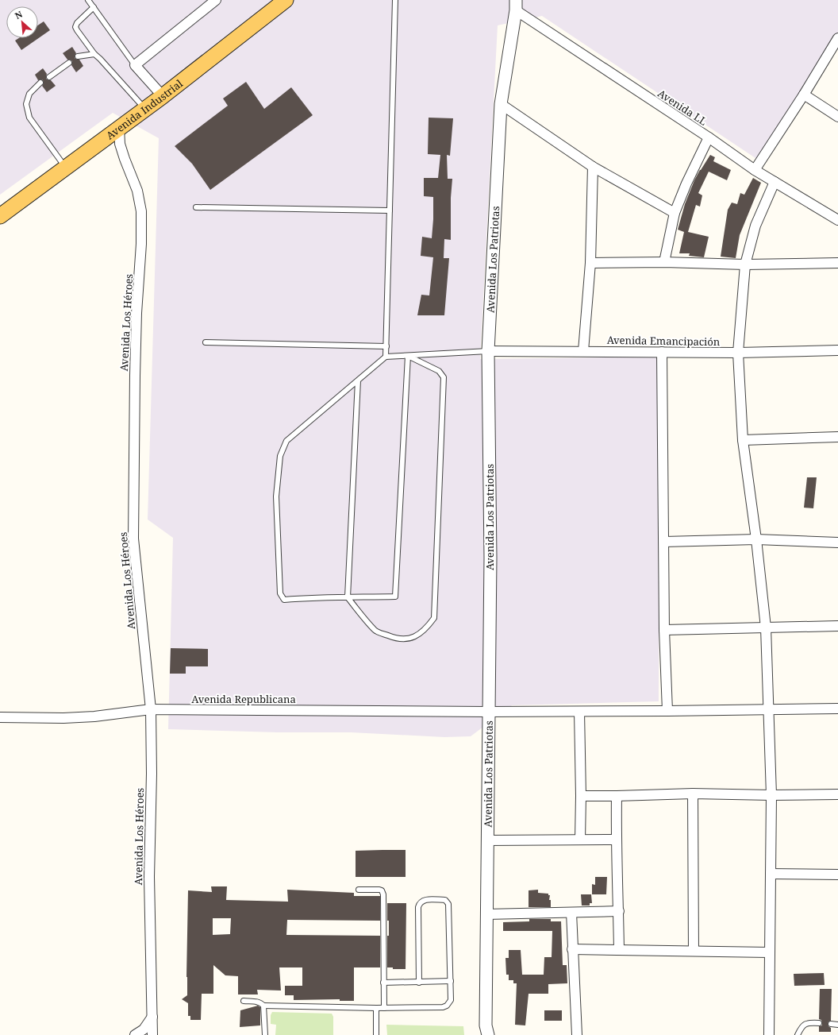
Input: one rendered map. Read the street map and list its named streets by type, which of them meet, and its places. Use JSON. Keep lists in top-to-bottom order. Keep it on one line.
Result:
{"streets":{"main road":["Avenida Industrial"],"street":["Avenida LL","Avenida Los Patriotas","Avenida Los Héroes","Avenida Emancipación","Avenida Republicana"]},"crossings":[["Avenida LL","Avenida Los Patriotas"],["Avenida Industrial","Avenida Los Héroes"],["Avenida Los Patriotas","Avenida Emancipación"],["Avenida Los Patriotas","Avenida Republicana"],["Avenida Los Héroes","Avenida Republicana"]],"north":"top left"}
